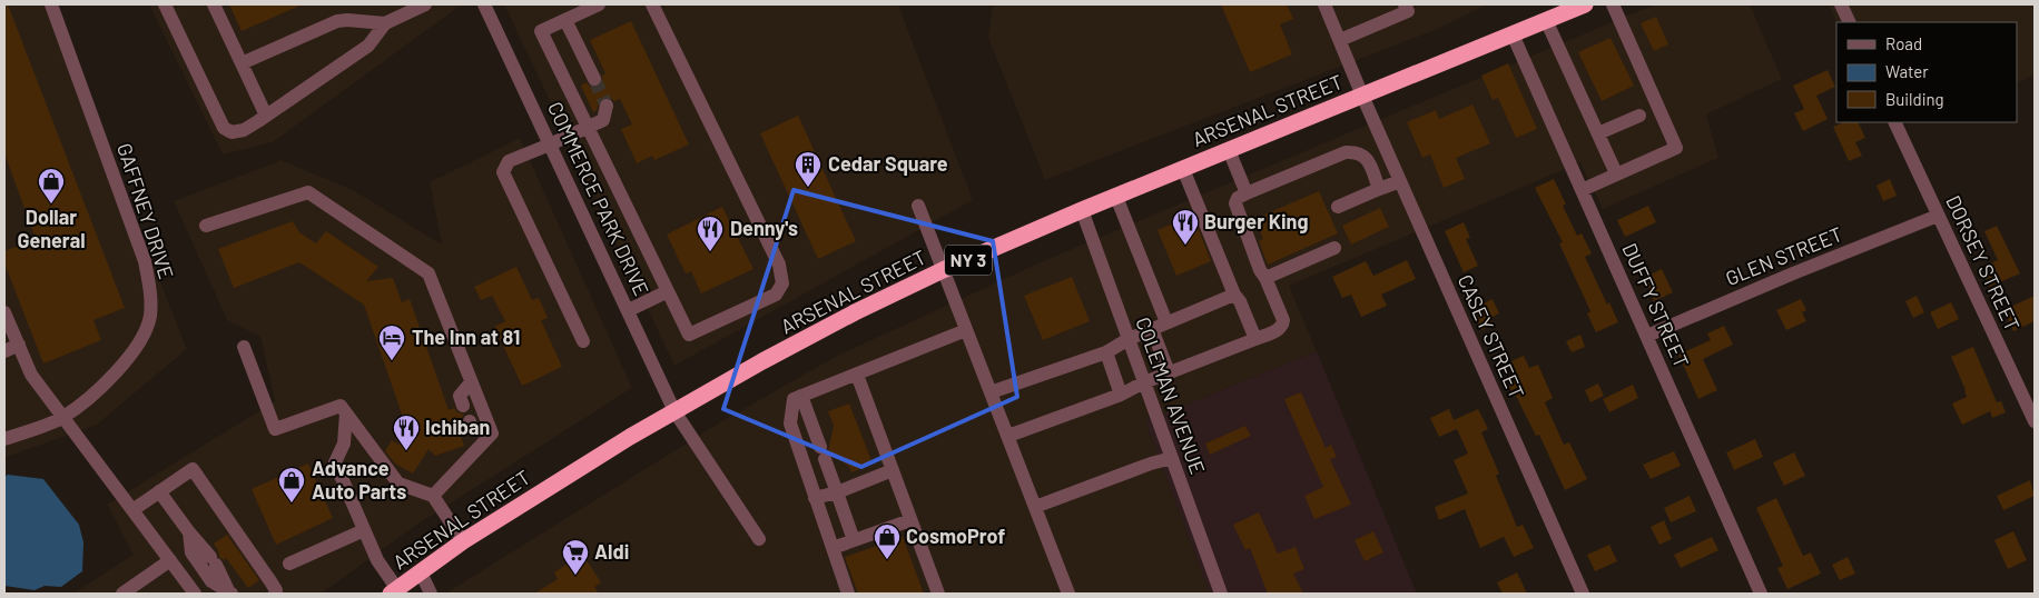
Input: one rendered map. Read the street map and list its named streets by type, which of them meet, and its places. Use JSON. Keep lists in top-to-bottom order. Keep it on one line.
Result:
{"streets":{"highway":["ARSENAL STREET","NY 3"],"street":["COMMERCE PARK DRIVE","GAFFNEY DRIVE","GLEN STREET","DORSEY STREET","DUFFY STREET","CASEY STREET","COLEMAN AVENUE"]},"crossings":[["ARSENAL STREET","COMMERCE PARK DRIVE"],["ARSENAL STREET","DUFFY STREET"],["ARSENAL STREET","CASEY STREET"],["ARSENAL STREET","COLEMAN AVENUE"],["GLEN STREET","DORSEY STREET"],["GLEN STREET","DUFFY STREET"]],"places":{"building":["Cedar Square"],"shop":["Dollar General","Advance Auto Parts","CosmoProf"],"restaurant":["Burger King","Denny's","Ichiban"],"hotel":["The Inn at 81"],"supermarket":["Aldi"]},"legend":["Road","Water","Building"]}
